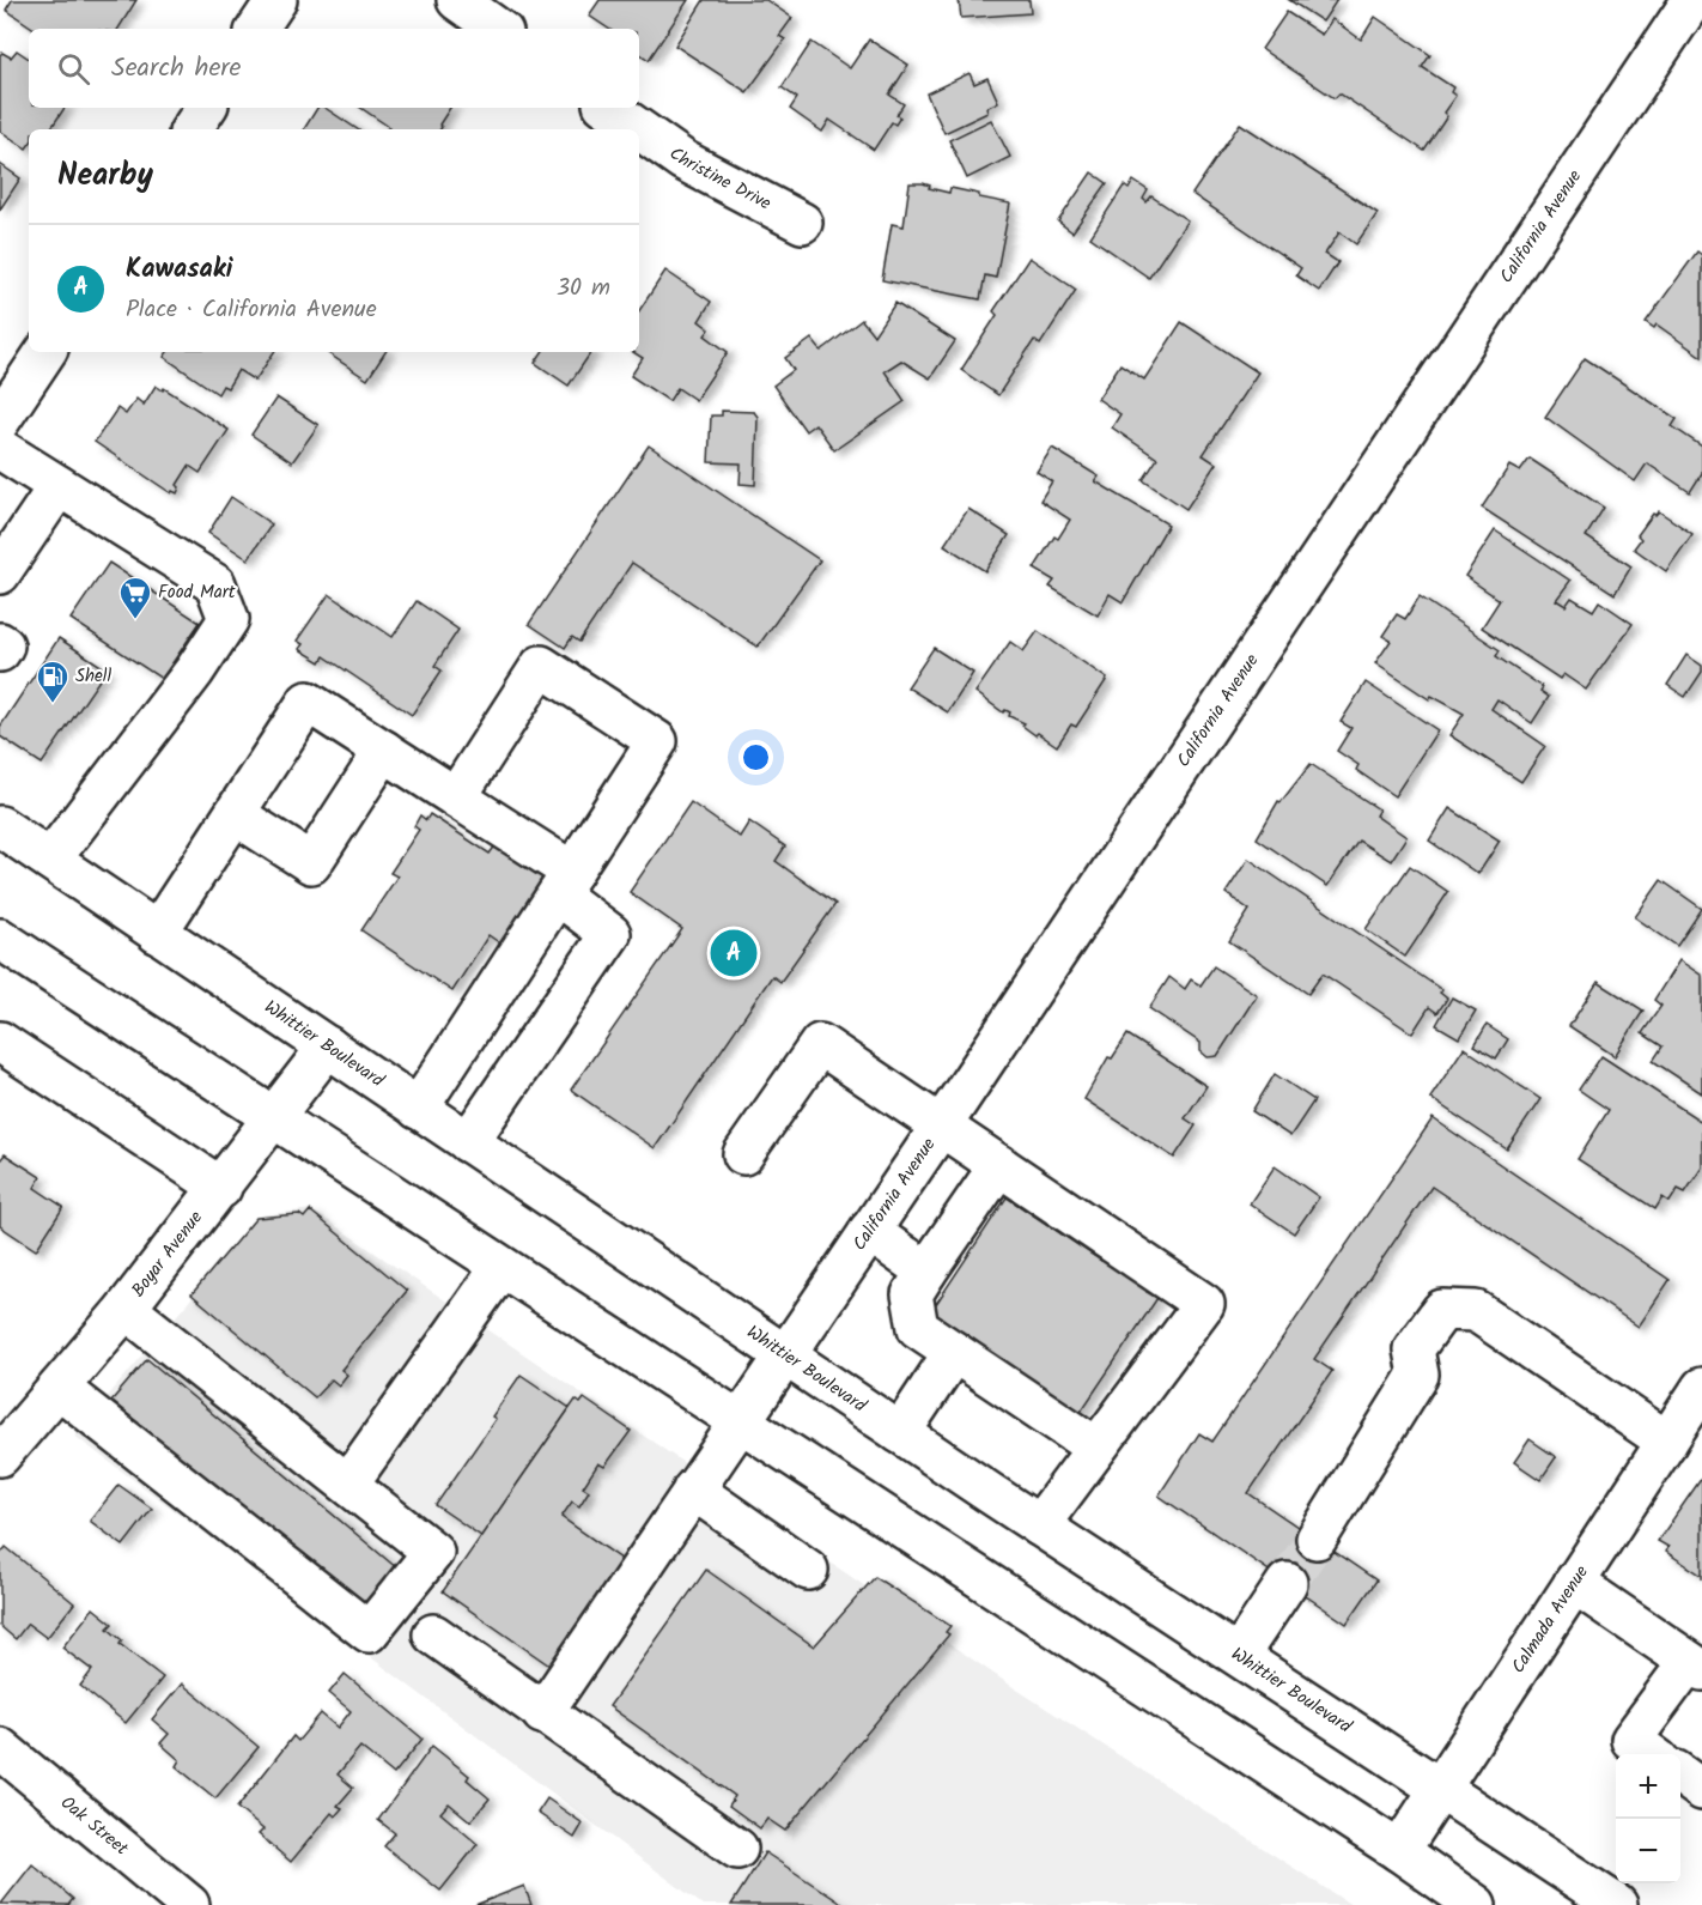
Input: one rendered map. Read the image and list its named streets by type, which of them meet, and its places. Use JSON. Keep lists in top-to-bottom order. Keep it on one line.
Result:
{"streets":{"street":["Christine Drive","California Avenue","Whittier Boulevard","Boyar Avenue","Calmada Avenue","Oak Street"]},"crossings":[["California Avenue","Whittier Boulevard"],["Whittier Boulevard","Boyar Avenue"],["Whittier Boulevard","Calmada Avenue"]],"places":{"supermarket":["Food Mart"],"fuel station":["Shell"]},"page":{"search":"Search here","heading":"Nearby","list":[{"mark":"A","name":"Kawasaki","note":"Place · California Avenue","value":"30 m"}],"pins":"A","map_buttons":["+","−"]}}
